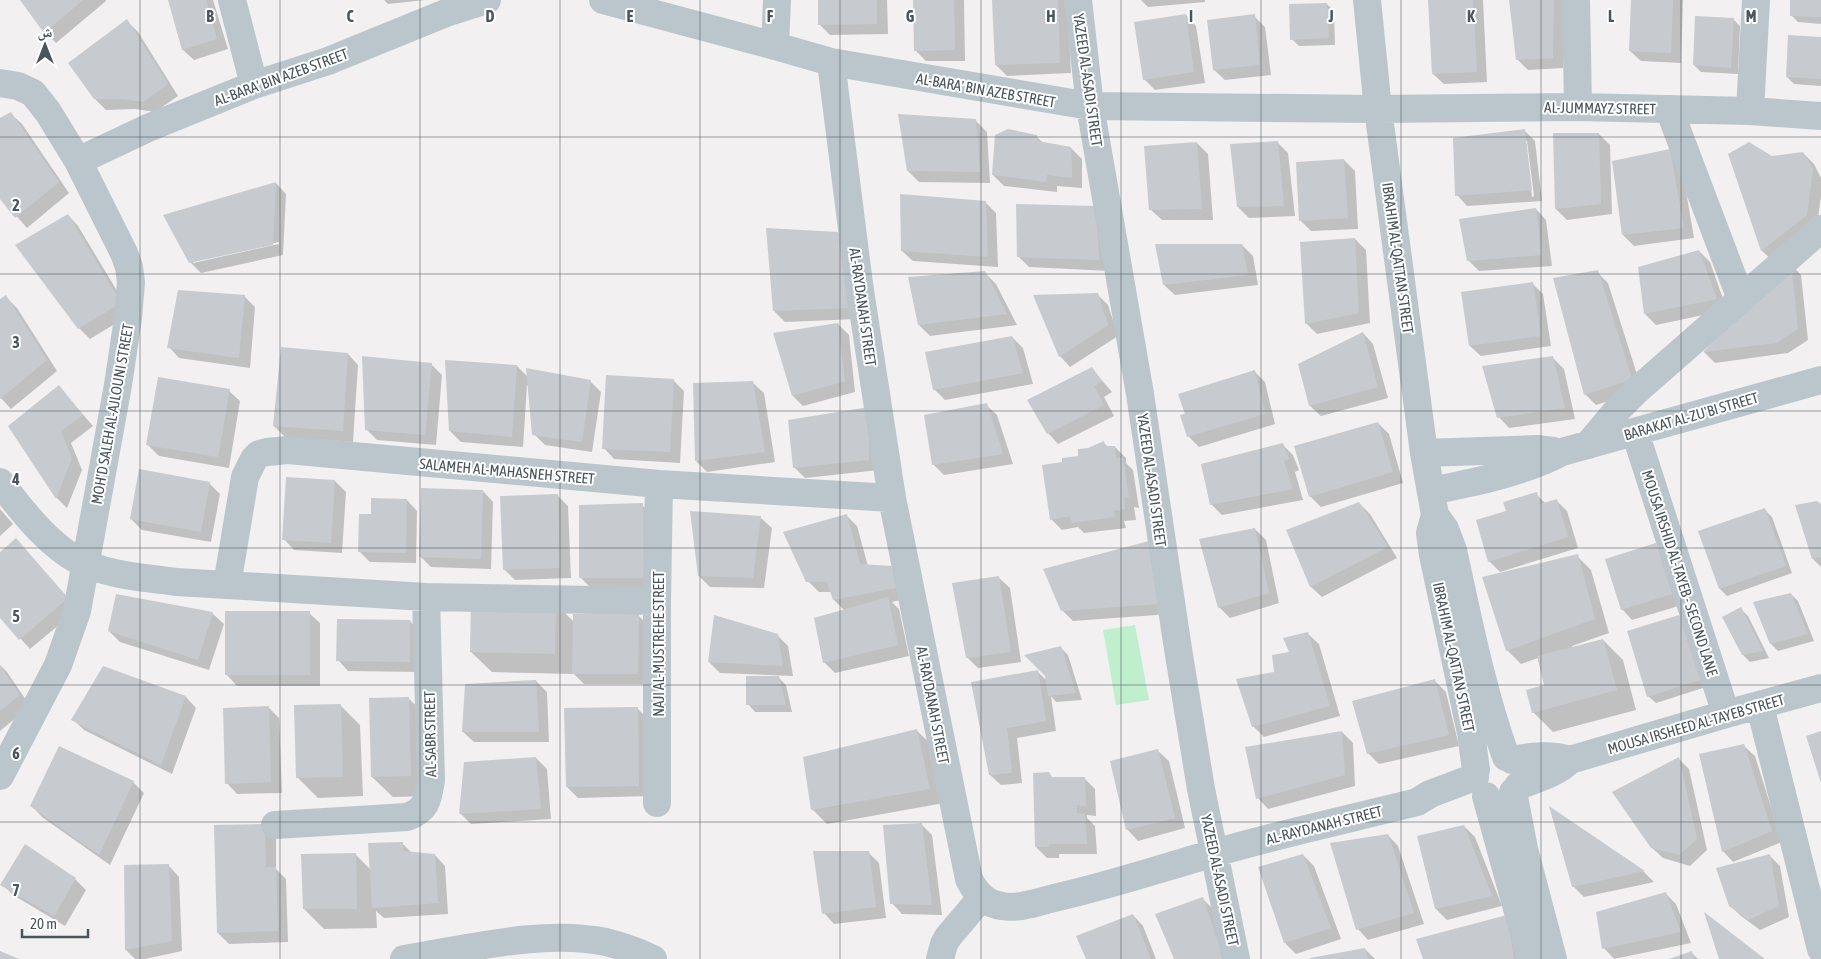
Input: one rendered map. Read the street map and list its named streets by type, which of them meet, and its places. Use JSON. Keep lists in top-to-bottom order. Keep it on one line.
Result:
{"streets":{"street":["AL-BARA' BIN AZEB STREET","YAZEED AL-ASADI STREET","AL-JUMMAYZ STREET","IBRAHIM AL-QATTAN STREET","AL-RAYDANAH STREET","MOH'D SALEH AL-AJLOUNI STREET","BARAKAT AL-ZU'BI STREET","SALAMEH AL-MAHASNEH STREET","MOUSA IRSHID AL-TAYEB - SECOND LANE","NAJI AL-MUSTREHE STREET","MOUSA IRSHEED AL-TAYEB STREET","AL-SABR STREET"]},"crossings":[["AL-BARA' BIN AZEB STREET","YAZEED AL-ASADI STREET"],["AL-BARA' BIN AZEB STREET","AL-JUMMAYZ STREET"],["AL-BARA' BIN AZEB STREET","IBRAHIM AL-QATTAN STREET"],["AL-BARA' BIN AZEB STREET","AL-RAYDANAH STREET"],["AL-BARA' BIN AZEB STREET","MOH'D SALEH AL-AJLOUNI STREET"],["YAZEED AL-ASADI STREET","AL-RAYDANAH STREET"],["AL-JUMMAYZ STREET","IBRAHIM AL-QATTAN STREET"],["IBRAHIM AL-QATTAN STREET","AL-RAYDANAH STREET"],["IBRAHIM AL-QATTAN STREET","BARAKAT AL-ZU'BI STREET"],["IBRAHIM AL-QATTAN STREET","MOUSA IRSHEED AL-TAYEB STREET"],["AL-RAYDANAH STREET","SALAMEH AL-MAHASNEH STREET"],["BARAKAT AL-ZU'BI STREET","MOUSA IRSHID AL-TAYEB - SECOND LANE"],["SALAMEH AL-MAHASNEH STREET","NAJI AL-MUSTREHE STREET"],["MOUSA IRSHID AL-TAYEB - SECOND LANE","MOUSA IRSHEED AL-TAYEB STREET"]],"scale_bar":"20 m","north":"top","grid":{"columns":["B","C","D","E","F","G","H","I","J","K","L","M"],"rows":["2","3","4","5","6","7"]}}
